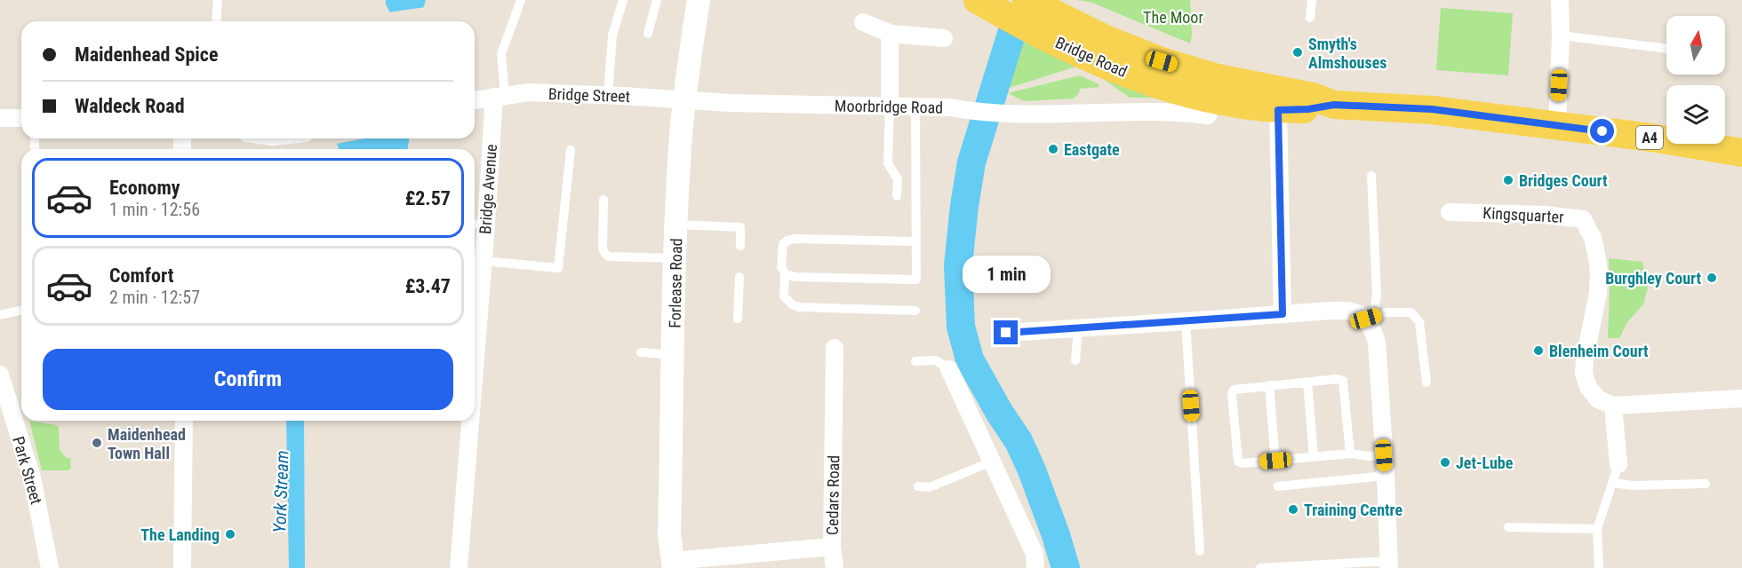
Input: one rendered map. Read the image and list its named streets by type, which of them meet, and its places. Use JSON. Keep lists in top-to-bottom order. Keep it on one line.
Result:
{"streets":{"main road":["Bridge Road","A4"],"street":["Bridge Street","Moorbridge Road","Bridge Avenue","Kingsquarter","Forlease Road","Park Street","Cedars Road"]},"crossings":[["Bridge Road","A4"],["Bridge Street","Moorbridge Road"],["Bridge Street","Bridge Avenue"],["Bridge Street","Forlease Road"],["Moorbridge Road","Forlease Road"],["Forlease Road","Cedars Road"]],"water":["York Stream"],"parks":["The Moor"],"places":["Smyth's Almshouses","Eastgate","Bridges Court","Burghley Court","Blenheim Court","Maidenhead Town Hall","Jet-Lube","Training Centre","The Landing"],"north":"top","page":{"banner":["Maidenhead Spice","Waldeck Road"],"list":[{"name":"Economy","note":"1 min · 12:56","value":"£2.57"},{"name":"Comfort","note":"2 min · 12:57","value":"£3.47"}],"bubble":"1 min","buttons":"Confirm"}}
